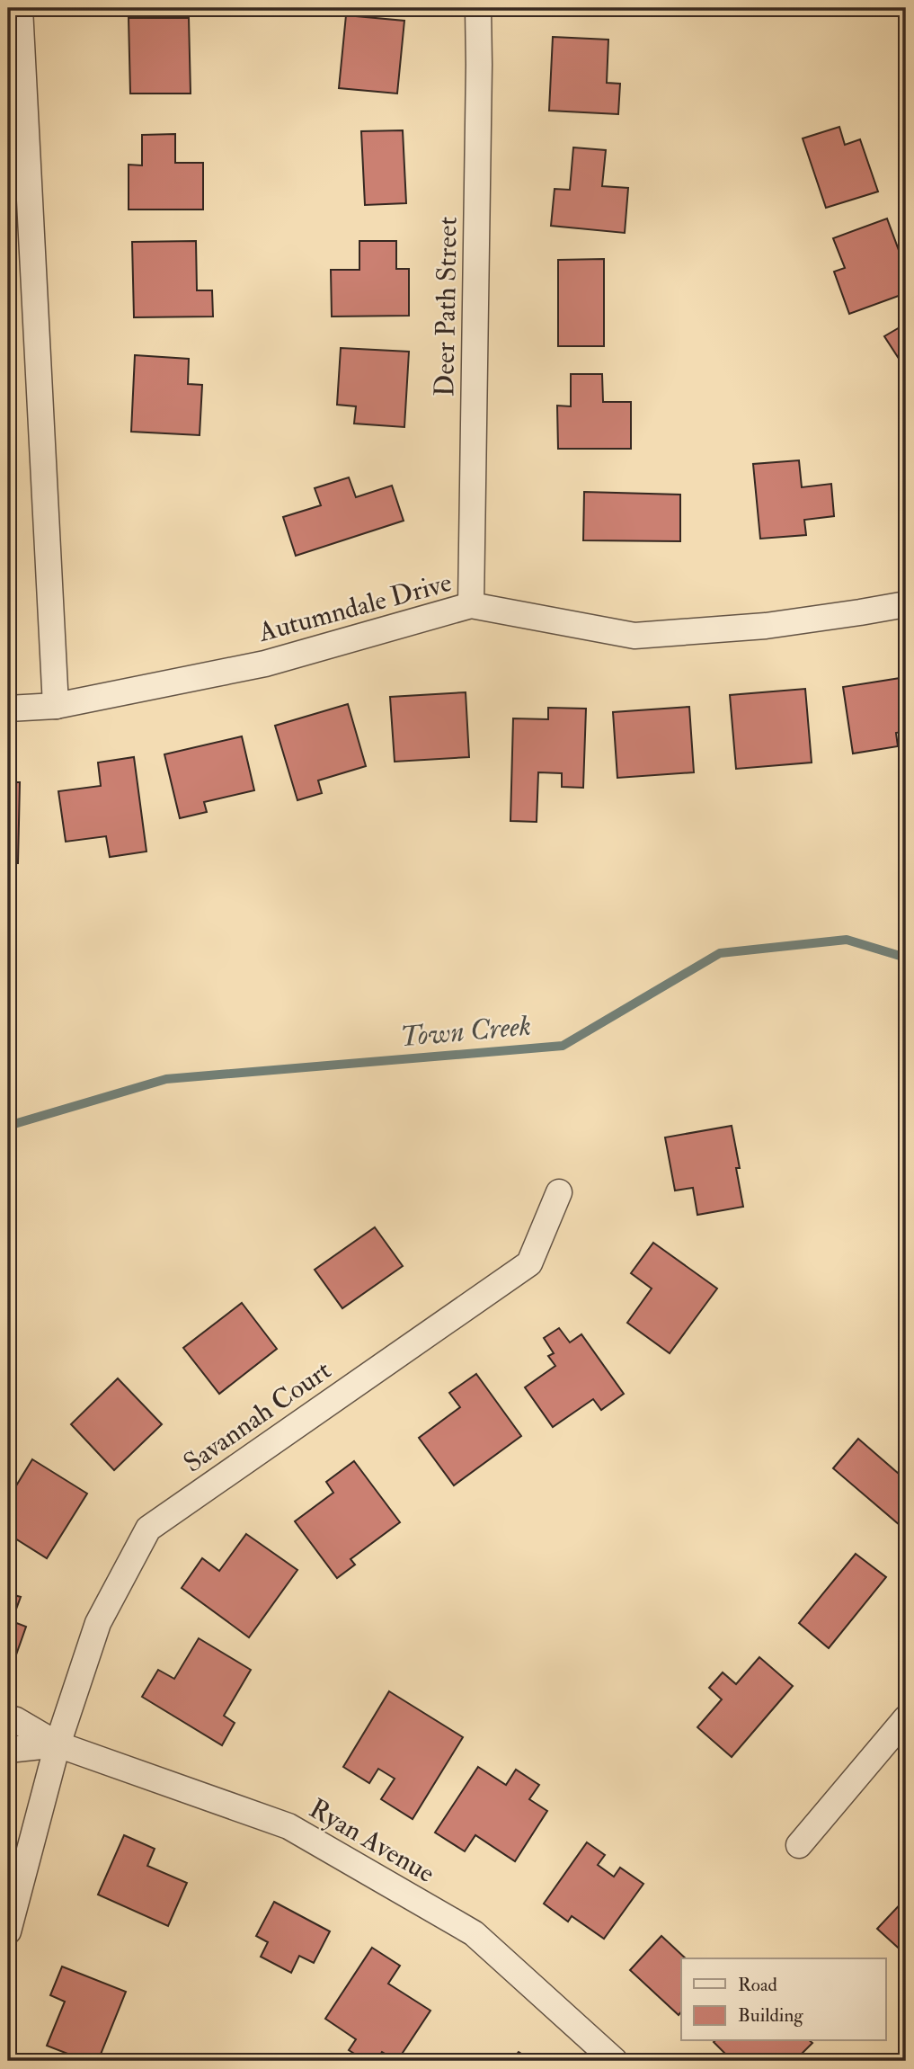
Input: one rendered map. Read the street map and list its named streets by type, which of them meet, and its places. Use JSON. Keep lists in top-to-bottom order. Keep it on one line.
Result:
{"streets":{"street":["Deer Path Street","Autumndale Drive","Savannah Court","Ryan Avenue"]},"crossings":[["Deer Path Street","Autumndale Drive"],["Savannah Court","Ryan Avenue"]],"water":["Town Creek"],"legend":["Road","Building"]}
